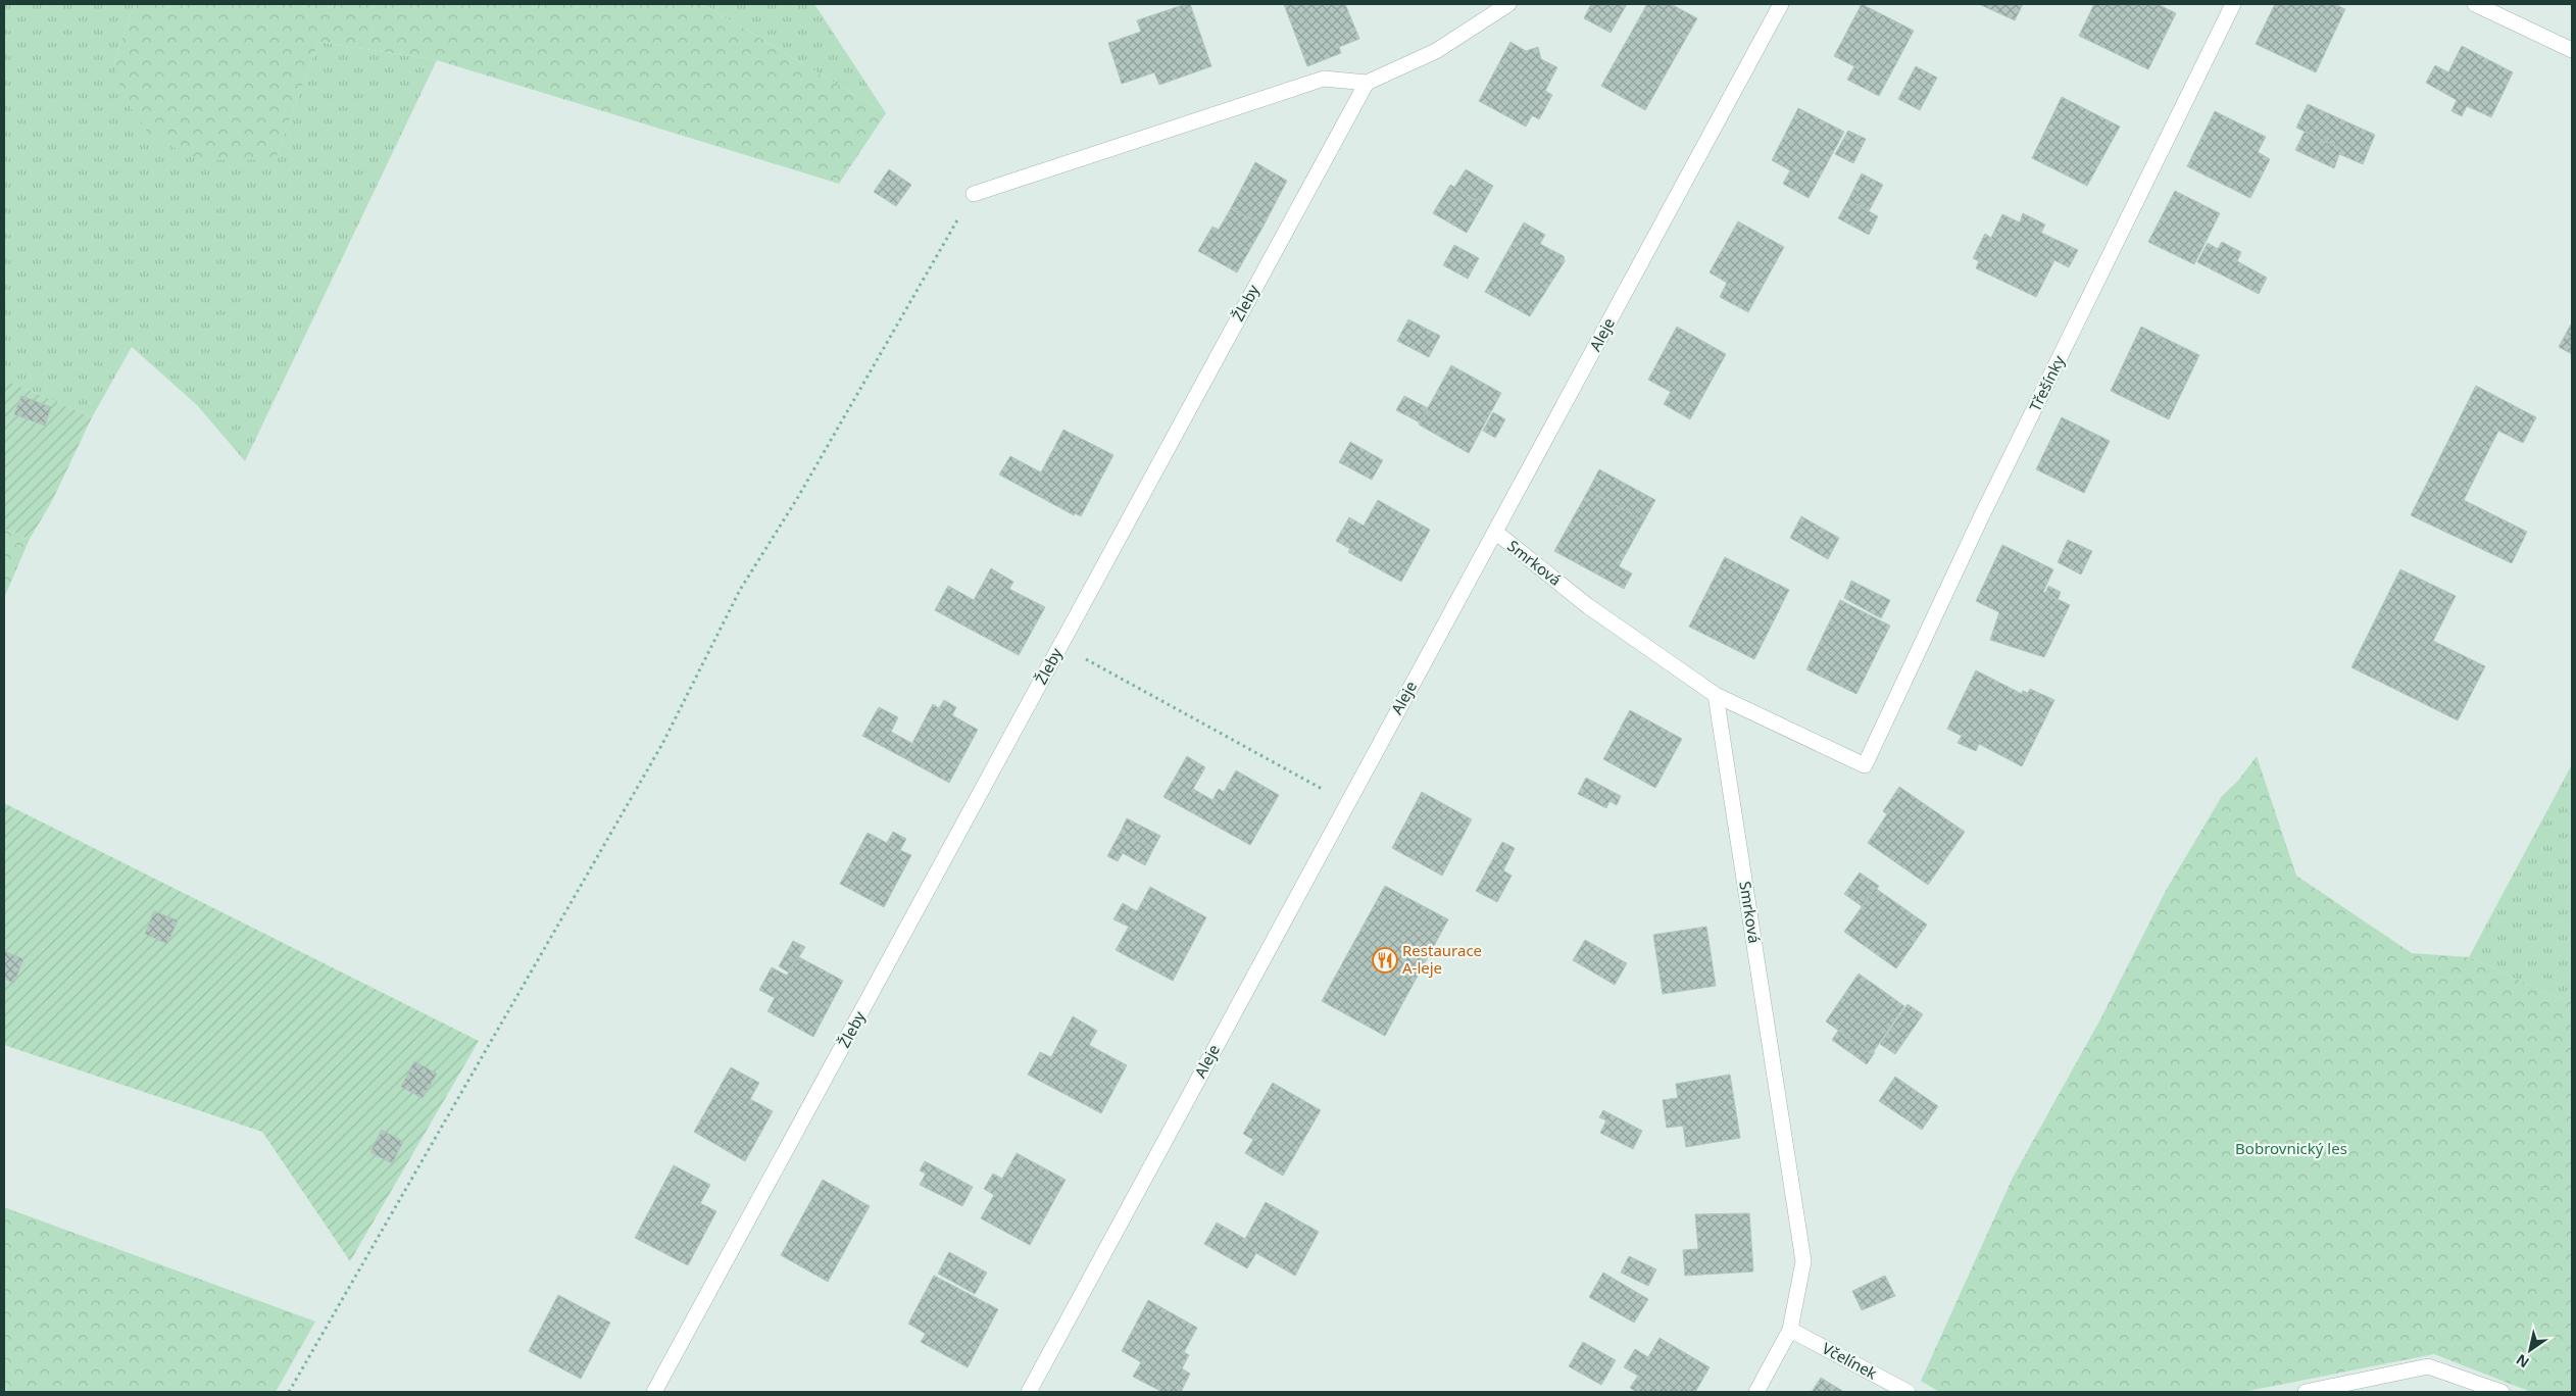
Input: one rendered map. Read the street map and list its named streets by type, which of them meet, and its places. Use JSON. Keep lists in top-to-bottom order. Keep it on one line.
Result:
{"streets":{"street":["Žleby","Aleje","Třešínky","Smrková","Včelínek"]},"crossings":[["Aleje","Smrková"],["Třešínky","Smrková"],["Smrková","Včelínek"]],"parks":["Bobrovnický les"],"places":{"restaurant":["Restaurace A-leje"]},"north":"bottom left"}
